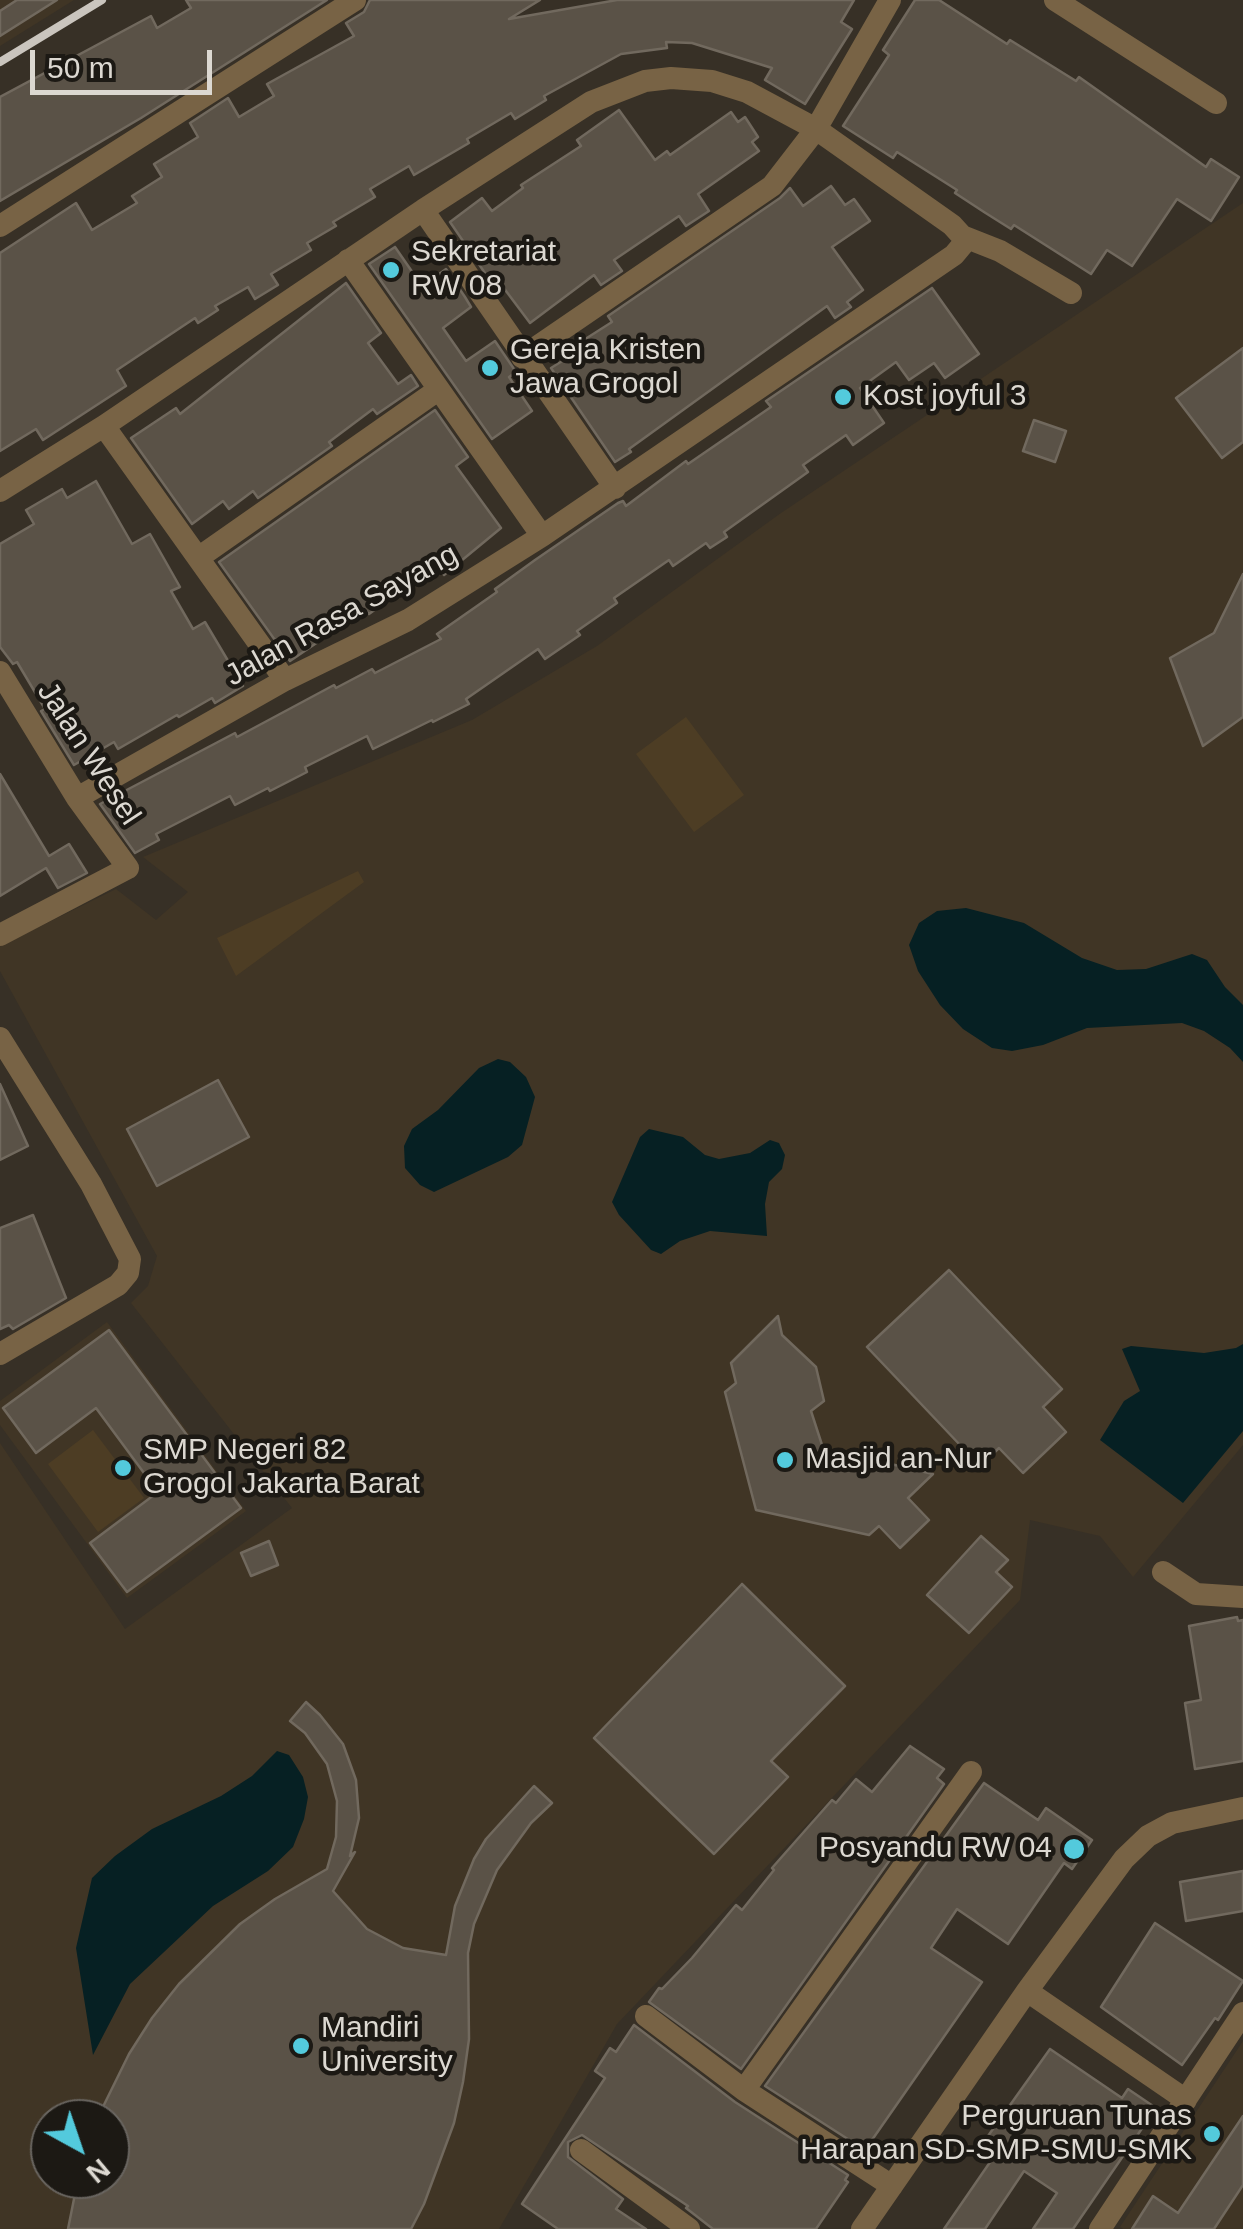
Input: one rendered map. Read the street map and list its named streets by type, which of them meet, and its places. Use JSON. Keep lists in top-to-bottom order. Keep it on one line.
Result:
{"streets":{"street":["Jalan Rasa Sayang","Jalan Wesel"]},"crossings":[["Jalan Rasa Sayang","Jalan Wesel"]],"places":["Sekretariat RW 08","Gereja Kristen Jawa Grogol","Kost joyful 3","Masjid an-Nur","SMP Negeri 82 Grogol Jakarta Barat","Posyandu RW 04","Mandiri University","Perguruan Tunas Harapan SD-SMP-SMU-SMK"],"scale_bar":"50 m","north":"bottom right"}
